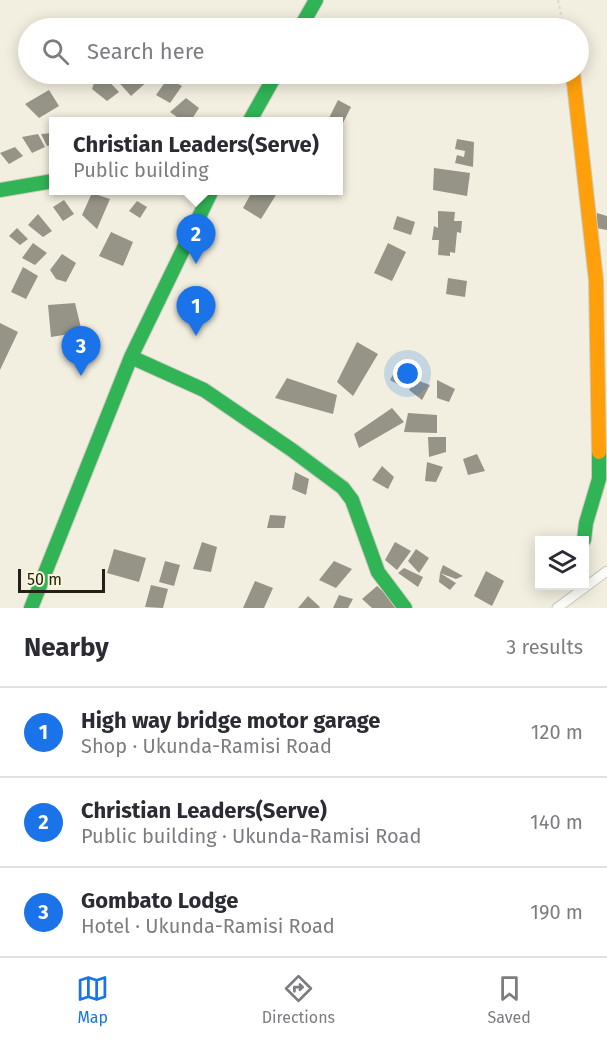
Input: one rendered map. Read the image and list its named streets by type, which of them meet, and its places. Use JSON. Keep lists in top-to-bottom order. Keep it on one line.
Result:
{"scale_bar":"50 m","page":{"search":"Search here","popup":["Christian Leaders(Serve)","Public building"],"pins":["2","1","3"],"scale":"50 m","heading":["Nearby","3 results"],"list":[{"mark":"1","name":"High way bridge motor garage","note":"Shop · Ukunda-Ramisi Road","value":"120 m"},{"mark":"2","name":"Christian Leaders(Serve)","note":"Public building · Ukunda-Ramisi Road","value":"140 m"},{"mark":"3","name":"Gombato Lodge","note":"Hotel · Ukunda-Ramisi Road","value":"190 m"}],"nav":["Map","Directions","Saved"]}}
